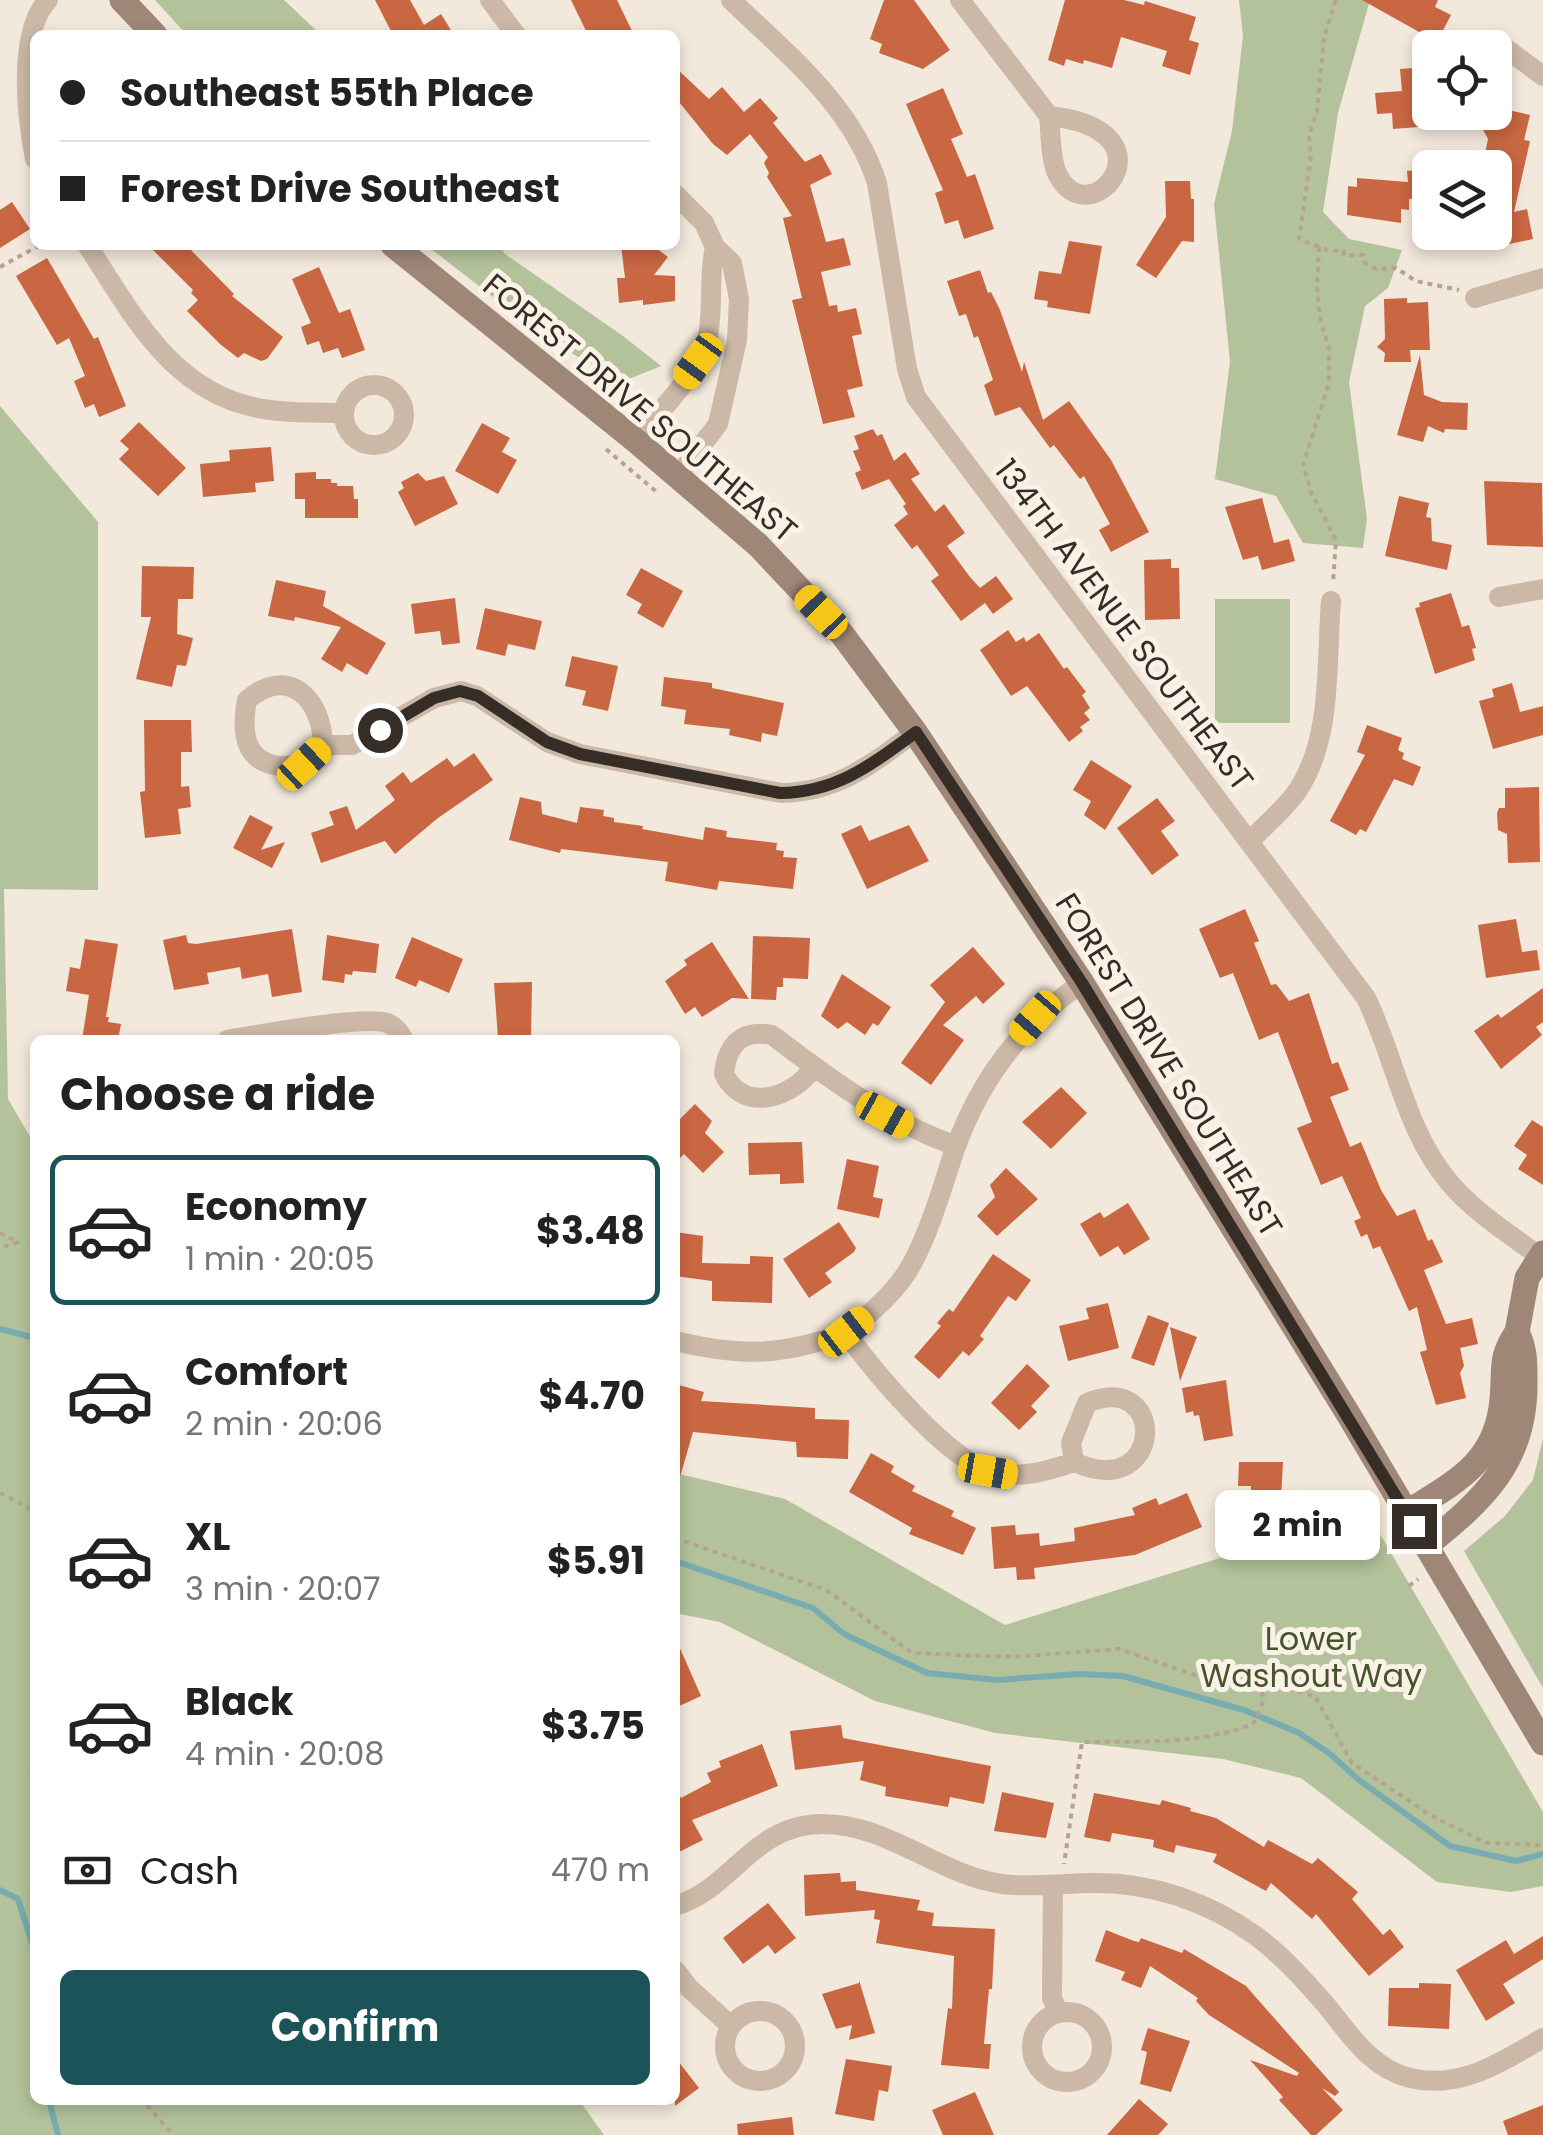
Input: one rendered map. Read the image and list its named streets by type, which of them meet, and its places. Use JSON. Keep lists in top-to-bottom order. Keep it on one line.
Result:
{"streets":{"main road":["FOREST DRIVE SOUTHEAST"],"street":["134TH AVENUE SOUTHEAST"]},"parks":["Lower Washout Way"],"page":{"banner":["Southeast 55th Place","Forest Drive Southeast"],"heading":"Choose a ride","list":[{"name":"Economy","note":"1 min · 20:05","value":"$3.48"},{"name":"Comfort","note":"2 min · 20:06","value":"$4.70"},{"name":"XL","note":"3 min · 20:07","value":"$5.91"},{"name":"Black","note":"4 min · 20:08","value":"$3.75"}],"bubble":"2 min","pay":["Cash","470 m"],"buttons":"Confirm"}}
